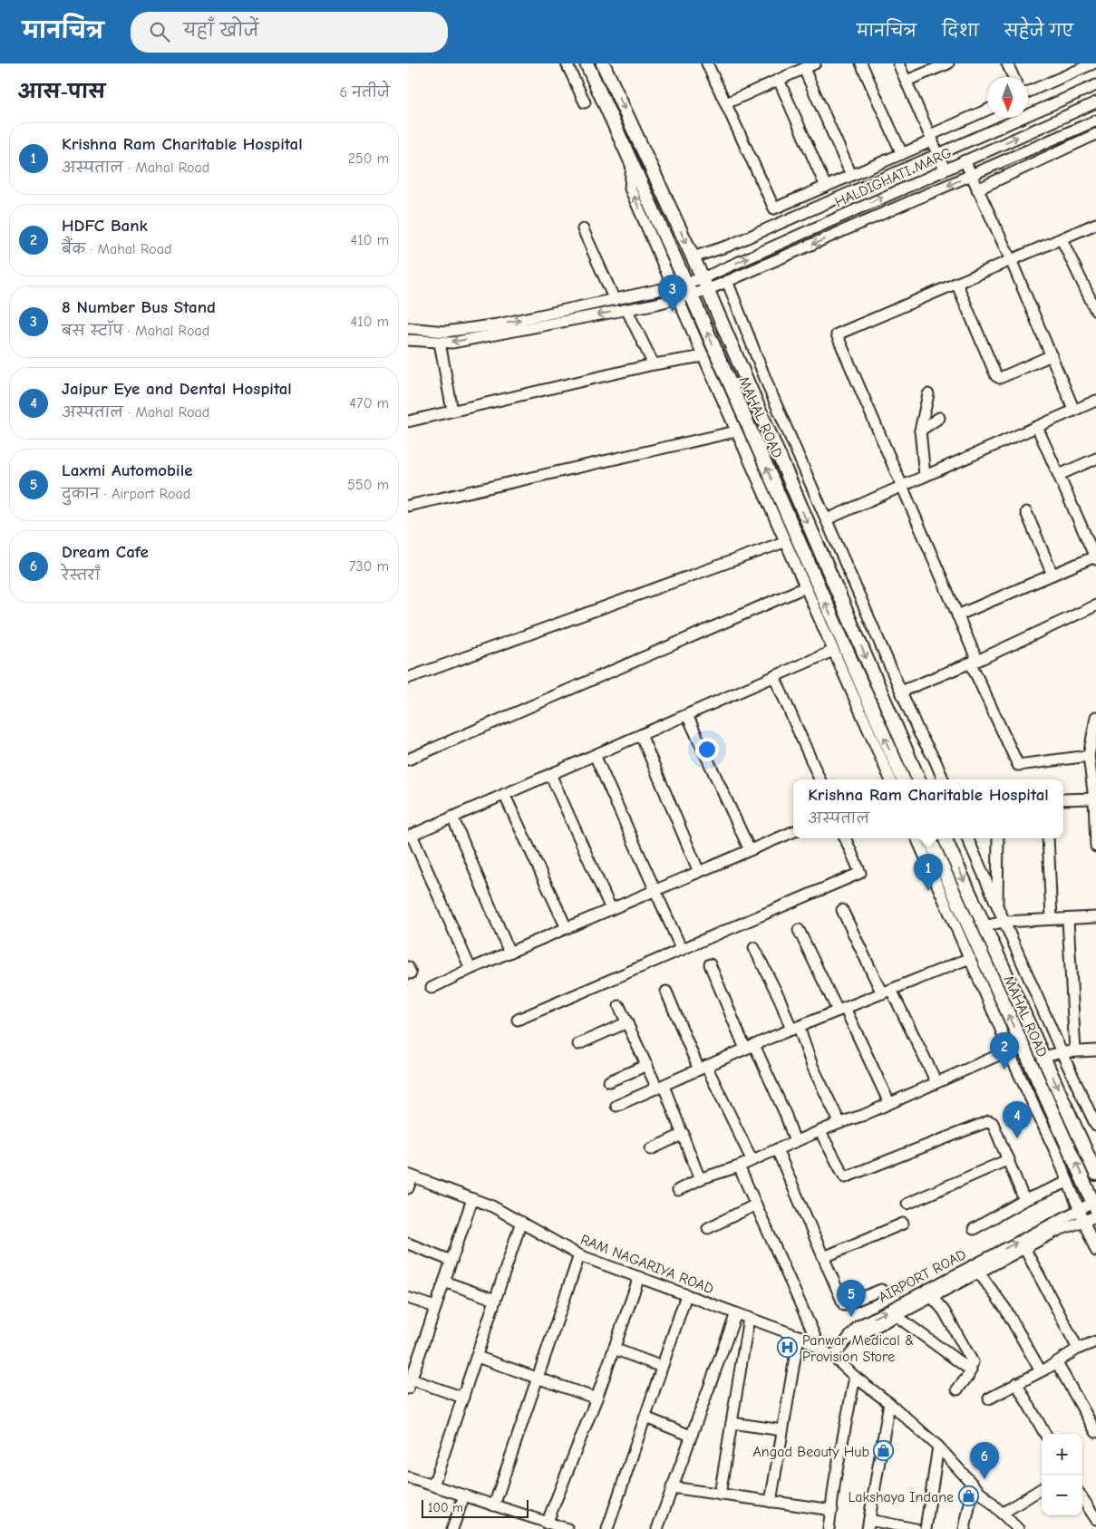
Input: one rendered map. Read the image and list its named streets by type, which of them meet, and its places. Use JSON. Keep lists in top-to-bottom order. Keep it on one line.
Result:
{"streets":{"main road":["MAHAL ROAD"],"street":["HALDIGHATI MARG","RAM NAGARIYA ROAD","AIRPORT ROAD"]},"crossings":[["HALDIGHATI MARG","MAHAL ROAD"],["MAHAL ROAD","AIRPORT ROAD"]],"places":{"hospital":["Panwar Medical & Provision Store"],"shop":["Angad Beauty Hub","Lakshaya Indane"]},"scale_bar":"100 m","north":"bottom","page":{"header":"मानचित्र","search":"यहाँ खोजें","nav":["मानचित्र","दिशा","सहेजे गए"],"heading":["आस-पास","6 नतीजे"],"list":[{"mark":"1","name":"Krishna Ram Charitable Hospital","note":"अस्पताल · Mahal Road","value":"250 m"},{"mark":"2","name":"HDFC Bank","note":"बैंक · Mahal Road","value":"410 m"},{"mark":"3","name":"8 Number Bus Stand","note":"बस स्टॉप · Mahal Road","value":"410 m"},{"mark":"4","name":"Jaipur Eye and Dental Hospital","note":"अस्पताल · Mahal Road","value":"470 m"},{"mark":"5","name":"Laxmi Automobile","note":"दुकान · Airport Road","value":"550 m"},{"mark":"6","name":"Dream Cafe","note":"रेस्तराँ","value":"730 m"}],"pins":["3","1","2","4","5","6"],"popup":["Krishna Ram Charitable Hospital","अस्पताल"],"map_buttons":["+","−"],"scale":"100 m"}}
